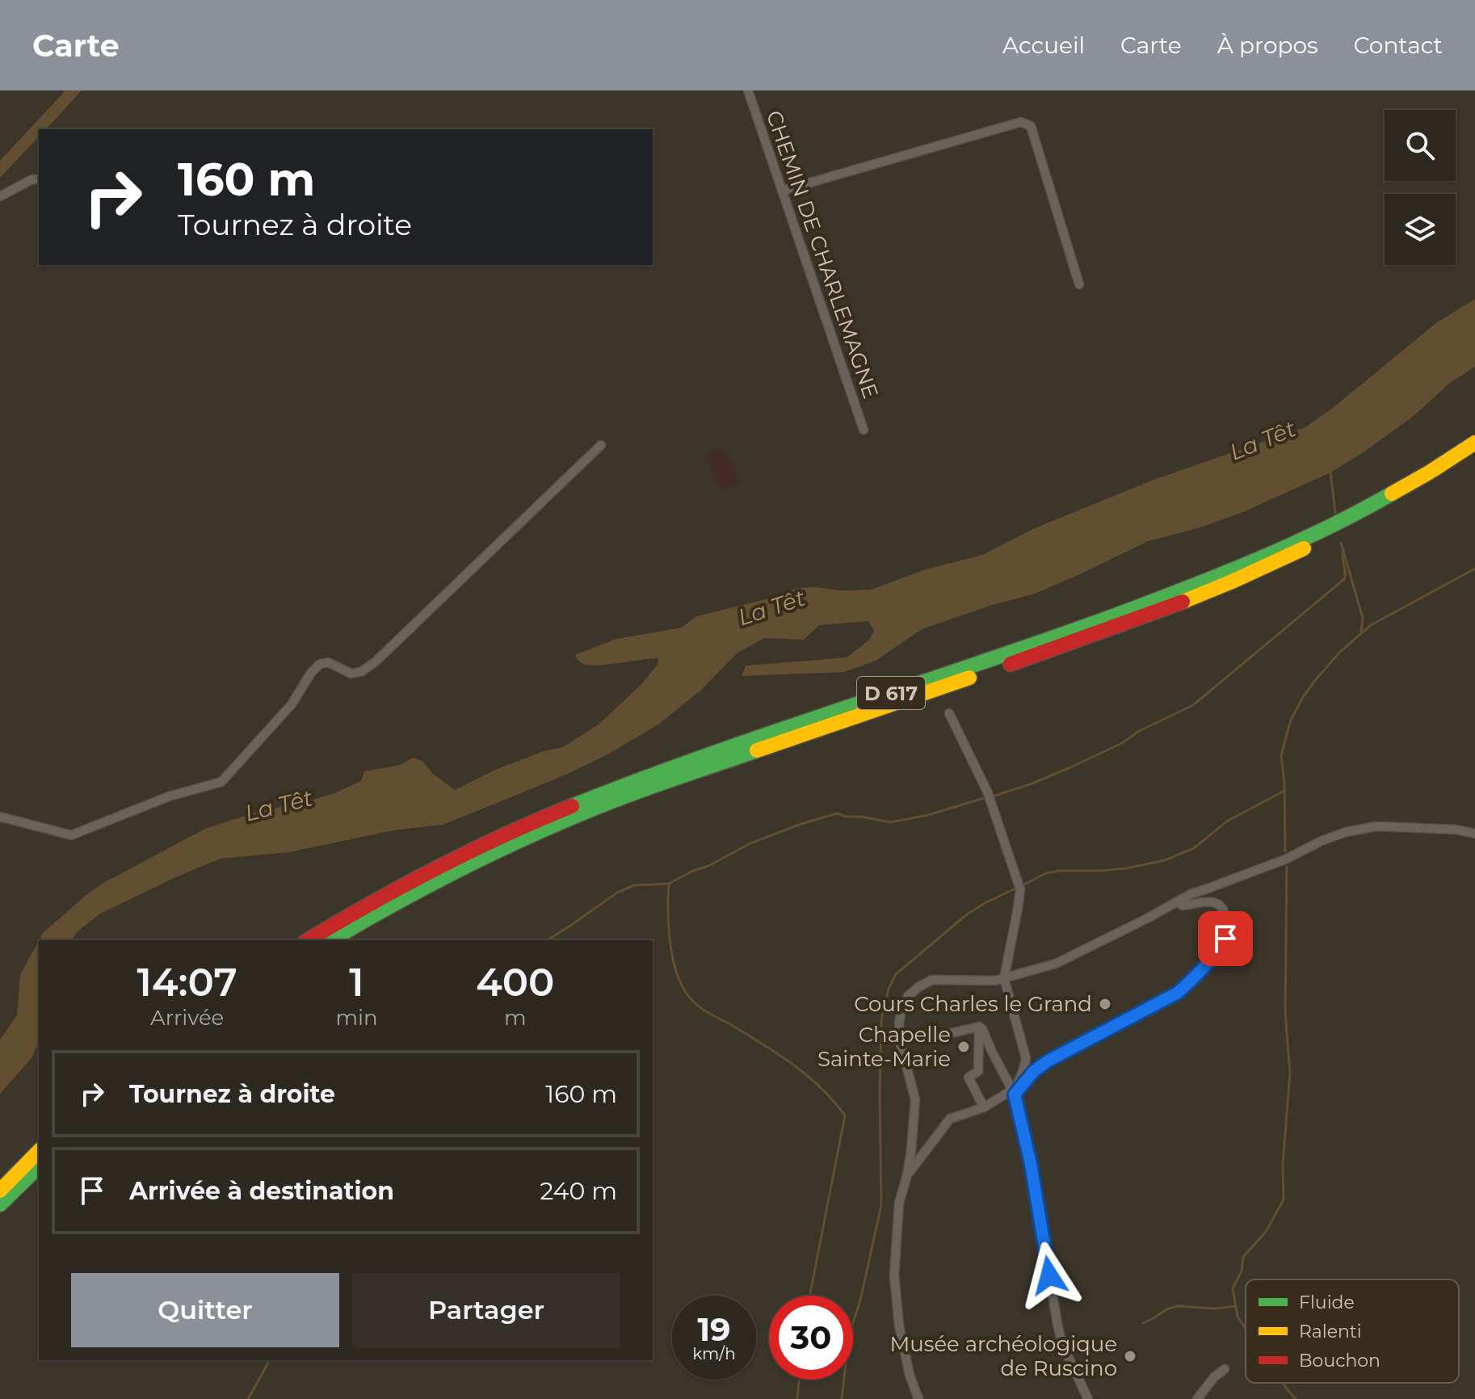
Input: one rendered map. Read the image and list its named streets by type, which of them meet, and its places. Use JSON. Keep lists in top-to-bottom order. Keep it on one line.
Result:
{"streets":{"highway":["D 617"],"street":["CHEMIN DE CHARLEMAGNE"]},"water":["La Têt"],"places":["Cours Charles le Grand","Chapelle Sainte-Marie","Musée archéologique de Ruscino"],"legend":["Fluide","Ralenti","Bouchon"],"page":{"header":"Carte","nav":["Accueil","Carte","À propos","Contact"],"turn":["160 m","Tournez à droite"],"eta":["14:07","Arrivée","1","min","400","m"],"list":[{"name":"Tournez à droite","value":"160 m"},{"name":"Arrivée à destination","value":"240 m"}],"buttons":["Quitter","Partager"],"speed":"19 km/h","limit":"30"}}
